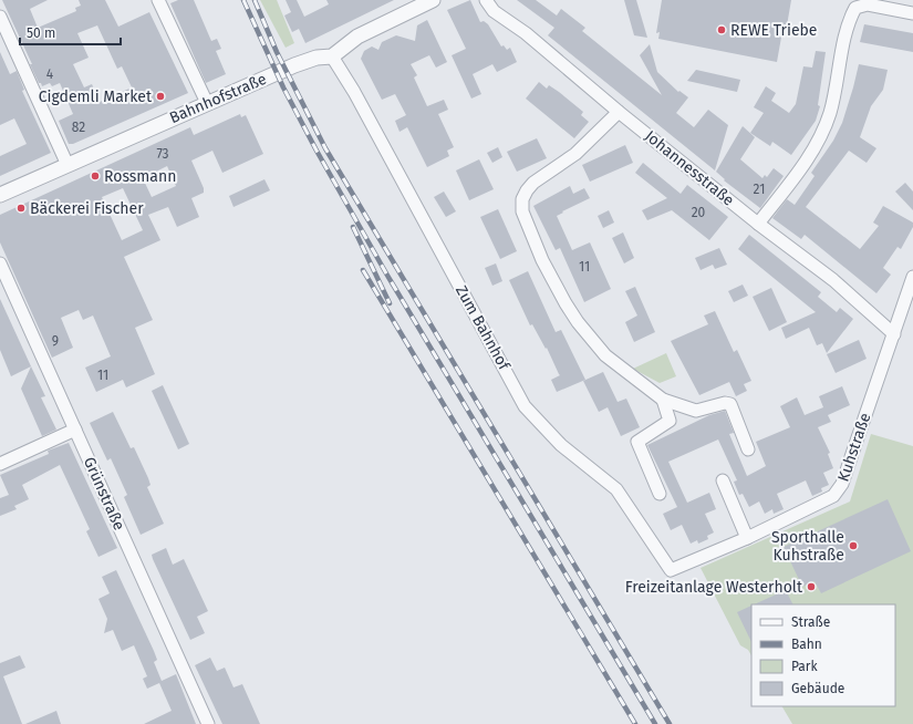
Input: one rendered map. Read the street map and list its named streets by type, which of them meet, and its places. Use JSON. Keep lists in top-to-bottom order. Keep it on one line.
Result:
{"streets":{"street":["Bahnhofstraße","Johannesstraße","Zum Bahnhof","Kuhstraße","Grünstraße"]},"crossings":[["Bahnhofstraße","Zum Bahnhof"],["Johannesstraße","Kuhstraße"],["Zum Bahnhof","Kuhstraße"]],"places":["REWE Triebe","Cigdemli Market","Rossmann","Bäckerei Fischer","Sporthalle Kuhstraße","Freizeitanlage Westerholt"],"house_numbers":["4","82","73","21","20","11","9","11"],"legend":["Straße","Bahn","Park","Gebäude"],"scale_bar":"50 m"}
